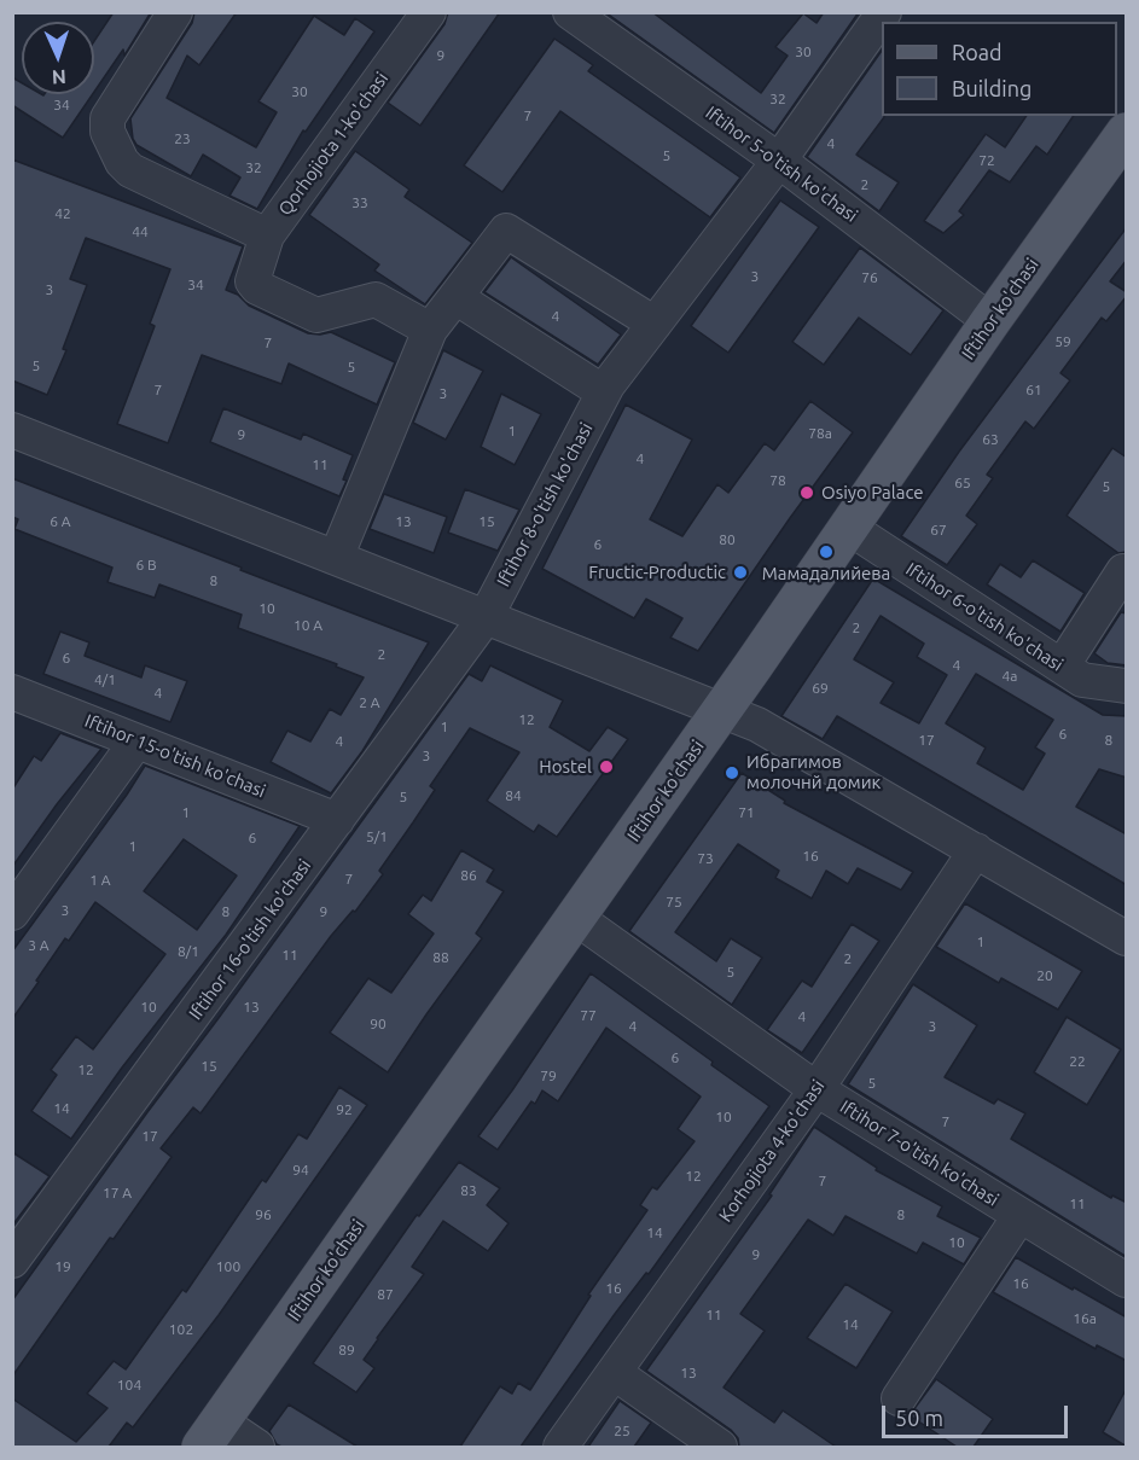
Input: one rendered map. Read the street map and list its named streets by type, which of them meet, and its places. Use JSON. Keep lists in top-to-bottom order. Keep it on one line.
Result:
{"streets":{"main road":["Iftihor ko'chasi"],"street":["Qorhojiota 1-ko'chasi","Iftihor 5-o'tish ko'chasi","Iftihor 8-o'tish ko'chasi","Iftihor 6-o'tish ko'chasi","Iftihor 15-o'tish ko'chasi","Iftihor 16-o'tish ko'chasi","Korhojiota 4-ko'chasi","Iftihor 7-o'tish ko'chasi"]},"crossings":[["Iftihor 5-o'tish ko'chasi","Iftihor ko'chasi"],["Iftihor 5-o'tish ko'chasi","Iftihor 8-o'tish ko'chasi"],["Iftihor ko'chasi","Iftihor 6-o'tish ko'chasi"],["Iftihor ko'chasi","Iftihor 7-o'tish ko'chasi"],["Iftihor 8-o'tish ko'chasi","Iftihor 16-o'tish ko'chasi"],["Iftihor 15-o'tish ko'chasi","Iftihor 16-o'tish ko'chasi"],["Korhojiota 4-ko'chasi","Iftihor 7-o'tish ko'chasi"]],"places":["Osiyo Palace","Мамадалийева","Fructic-Productic","Hostel","Ибрагимов молочнй домик"],"house_numbers":["30","9","30","32","34","7","23","4","5","72","32","2","33","42","44","3","76","34","3","4","59","7","5","5","7","61","3","1","78a","9","63","4","11","78","65","5","6 А","13","15","67","80","6","6 В","8","10","10 А","2","2","6","4","4а","4/1","69","4","2 A","12","1","6","17","8","4","3","84","5","1","71","5/1","6","1","16","73","86","7","1 А","75","3","8","9","1","3 А","8/1","11","88","2","5","20","10","13","77","4","90","4","3","6","22","15","12","79","5","14","92","10","7","17","94","12","7","83","17 A","11","96","8","14","10","9","19","100","16","16","87","11","16a","14","102","89","13","104","25"],"legend":["Road","Building"],"scale_bar":"50 m","north":"bottom"}
